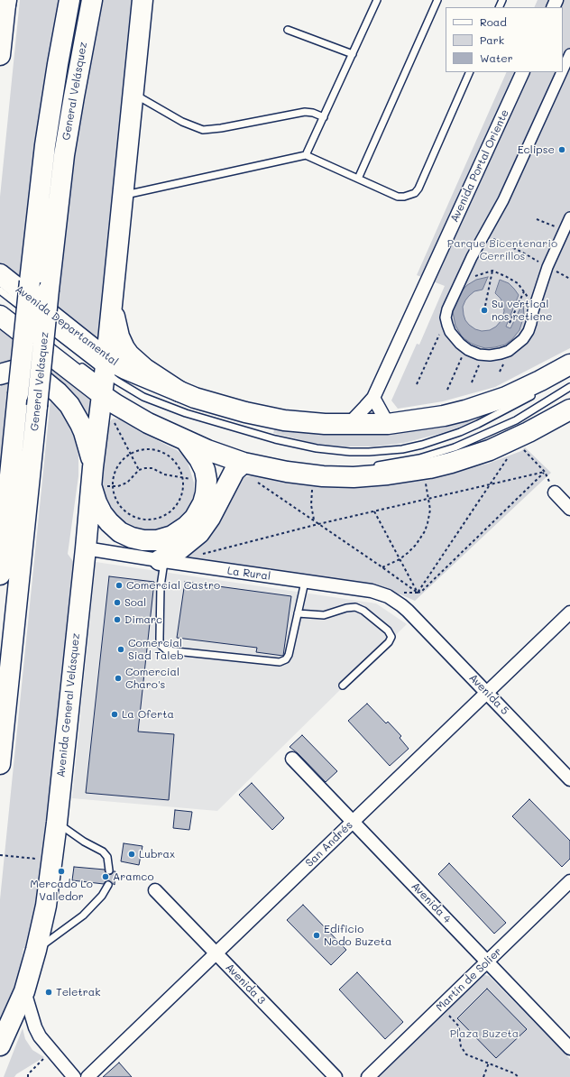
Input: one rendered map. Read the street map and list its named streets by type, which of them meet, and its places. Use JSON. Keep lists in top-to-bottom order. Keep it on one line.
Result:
{"streets":{"main road":["General Velásquez","Avenida Departamental","Avenida General Velásquez"],"street":["Avenida Portal Oriente","La Rural","Avenida 5","San Andrés","Avenida 4","Martín de Solier","Avenida 3"]},"crossings":[["Avenida Portal Oriente","Avenida Departamental"],["Avenida Departamental","Avenida General Velásquez"],["La Rural","Avenida 5"],["La Rural","Avenida General Velásquez"],["Avenida 5","San Andrés"],["San Andrés","Avenida 4"],["San Andrés","Avenida 3"],["Avenida 4","Martín de Solier"]],"parks":["Parque Bicentenario Cerrillos","Plaza Buzeta"],"places":["Eclipse","Su vertical nos retiene","Comercial Castro","Soal","Dimarc","Comercial Siad Taleb","Comercial Charo's","La Oferta","Lubrax","Mercado Lo Valledor","Aramco","Edificio Nodo Buzeta","Teletrak"],"legend":["Road","Park","Water"]}
